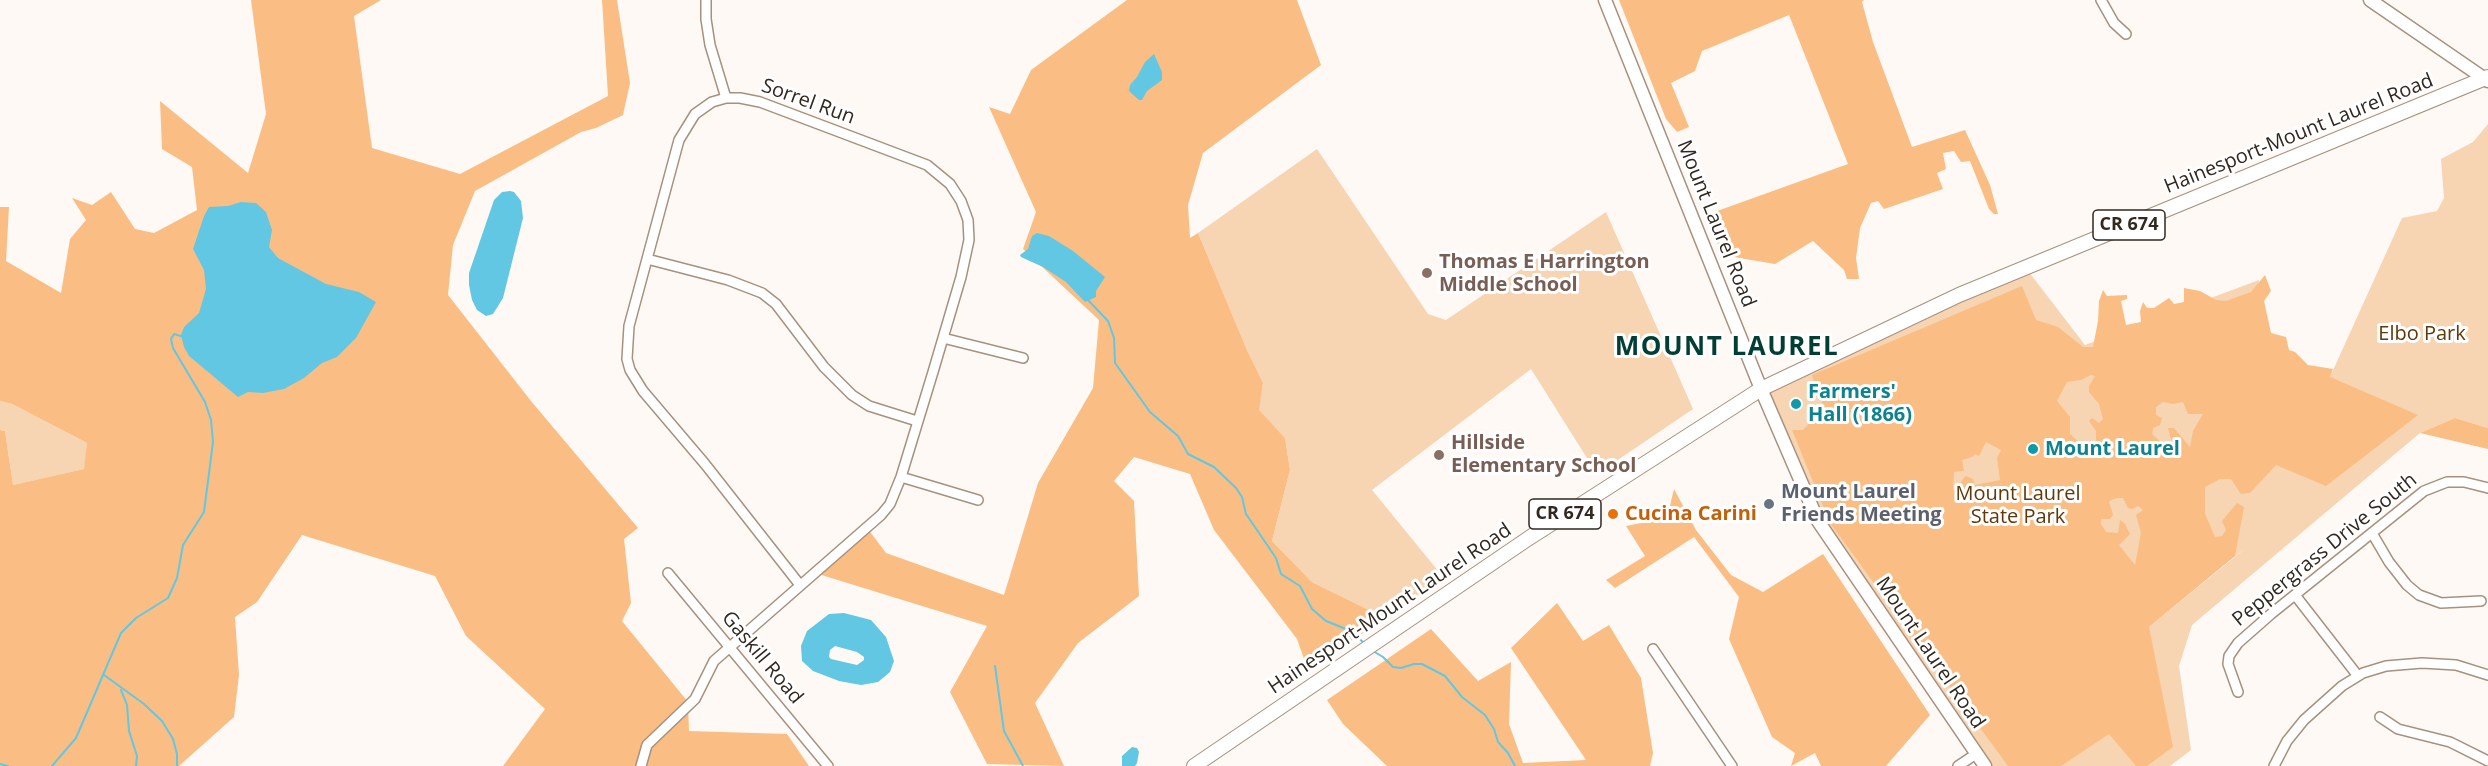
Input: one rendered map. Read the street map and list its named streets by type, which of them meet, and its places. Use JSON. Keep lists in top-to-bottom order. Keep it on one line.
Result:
{"streets":{"main road":["Hainesport-Mount Laurel Road","Mount Laurel Road","CR 674"],"street":["Sorrel Run","Peppergrass Drive South","Gaskill Road"]},"crossings":[["Sorrel Run","Gaskill Road"],["Hainesport-Mount Laurel Road","Mount Laurel Road"]],"districts":["MOUNT LAUREL"],"parks":["Elbo Park","Mount Laurel State Park"],"places":["Thomas E Harrington Middle School","Farmers' Hall (1866)","Mount Laurel","Hillside Elementary School","Mount Laurel Friends Meeting","Cucina Carini"]}
